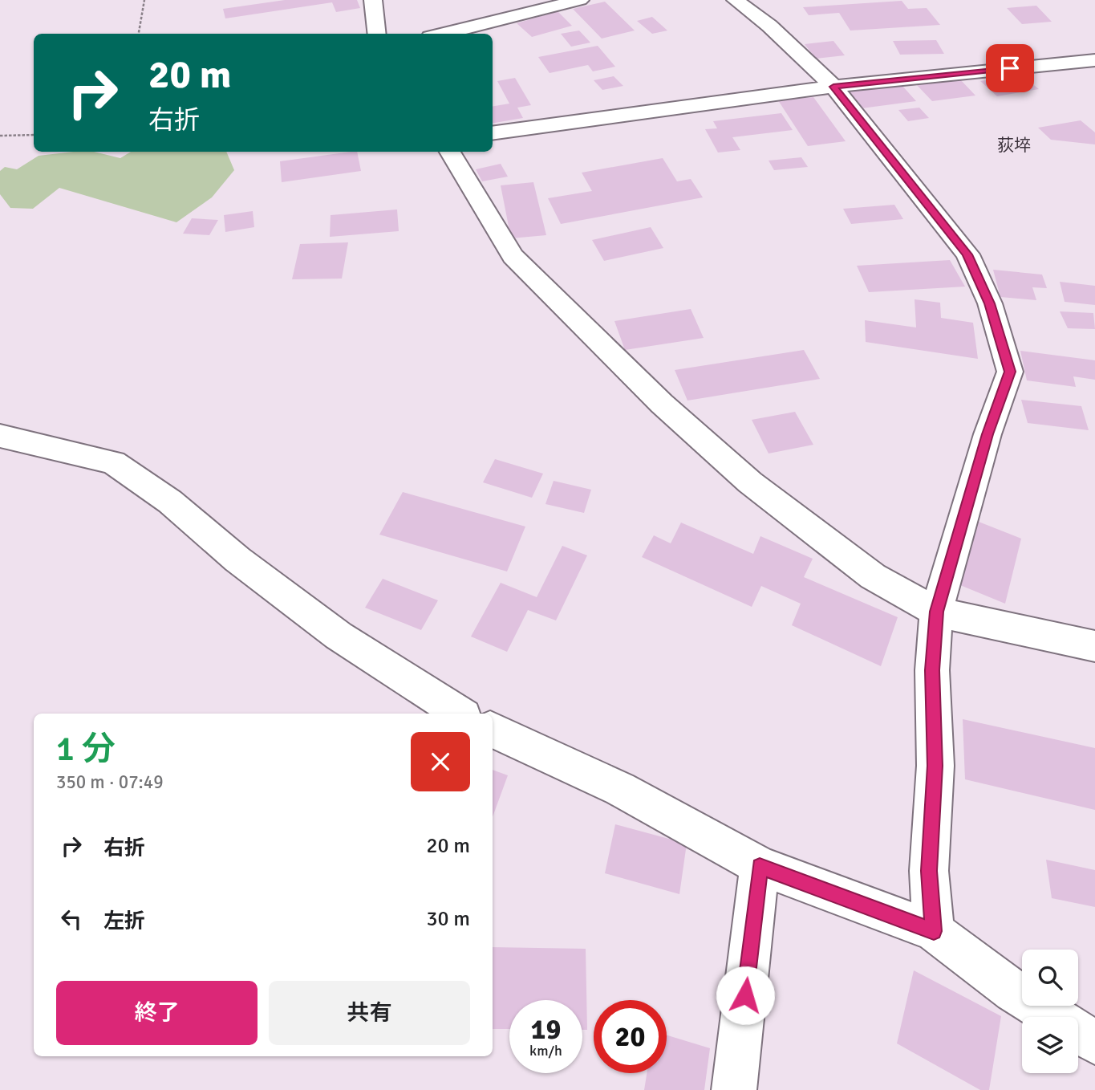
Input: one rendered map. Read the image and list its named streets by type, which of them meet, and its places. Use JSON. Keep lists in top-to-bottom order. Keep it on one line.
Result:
{"districts":["荻埣"],"page":{"turn":["20 m","右折"],"heading":["1 分","350 m · 07:49"],"list":[{"name":"右折","value":"20 m"},{"name":"左折","value":"30 m"}],"buttons":["終了","共有"],"speed":"19 km/h","limit":"20"}}
